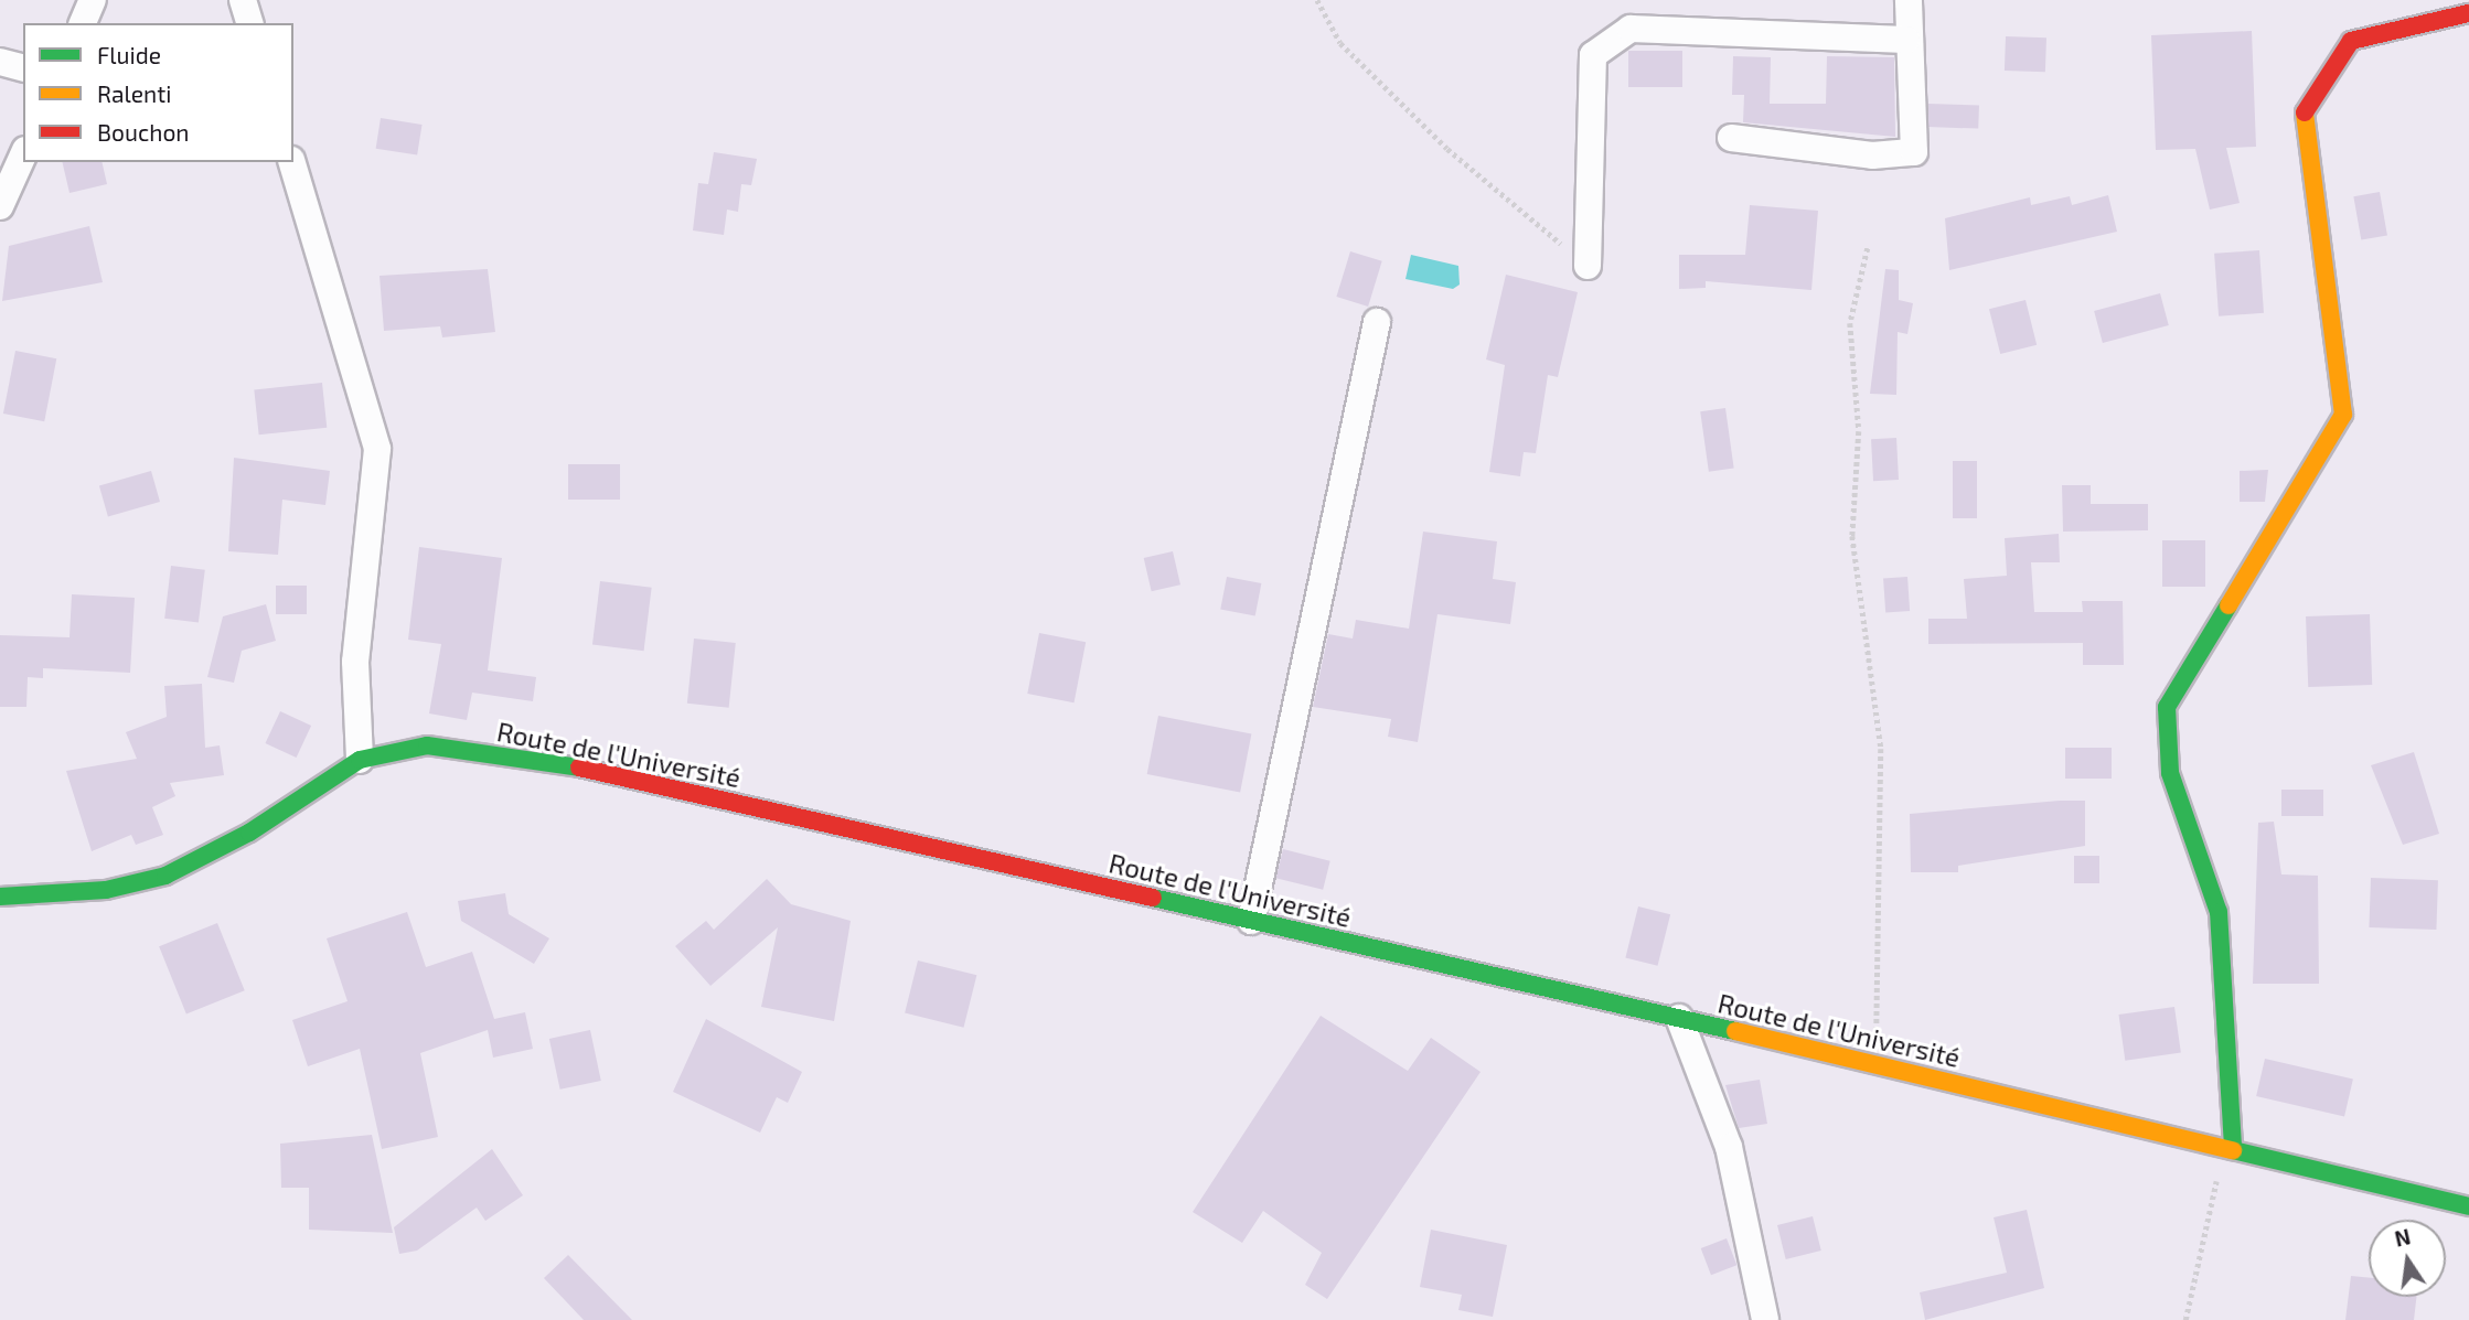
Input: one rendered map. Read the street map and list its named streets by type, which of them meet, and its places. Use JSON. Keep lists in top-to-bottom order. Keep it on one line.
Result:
{"streets":{"street":["Route de l'Université"]},"legend":["Fluide","Ralenti","Bouchon"],"north":"top"}
